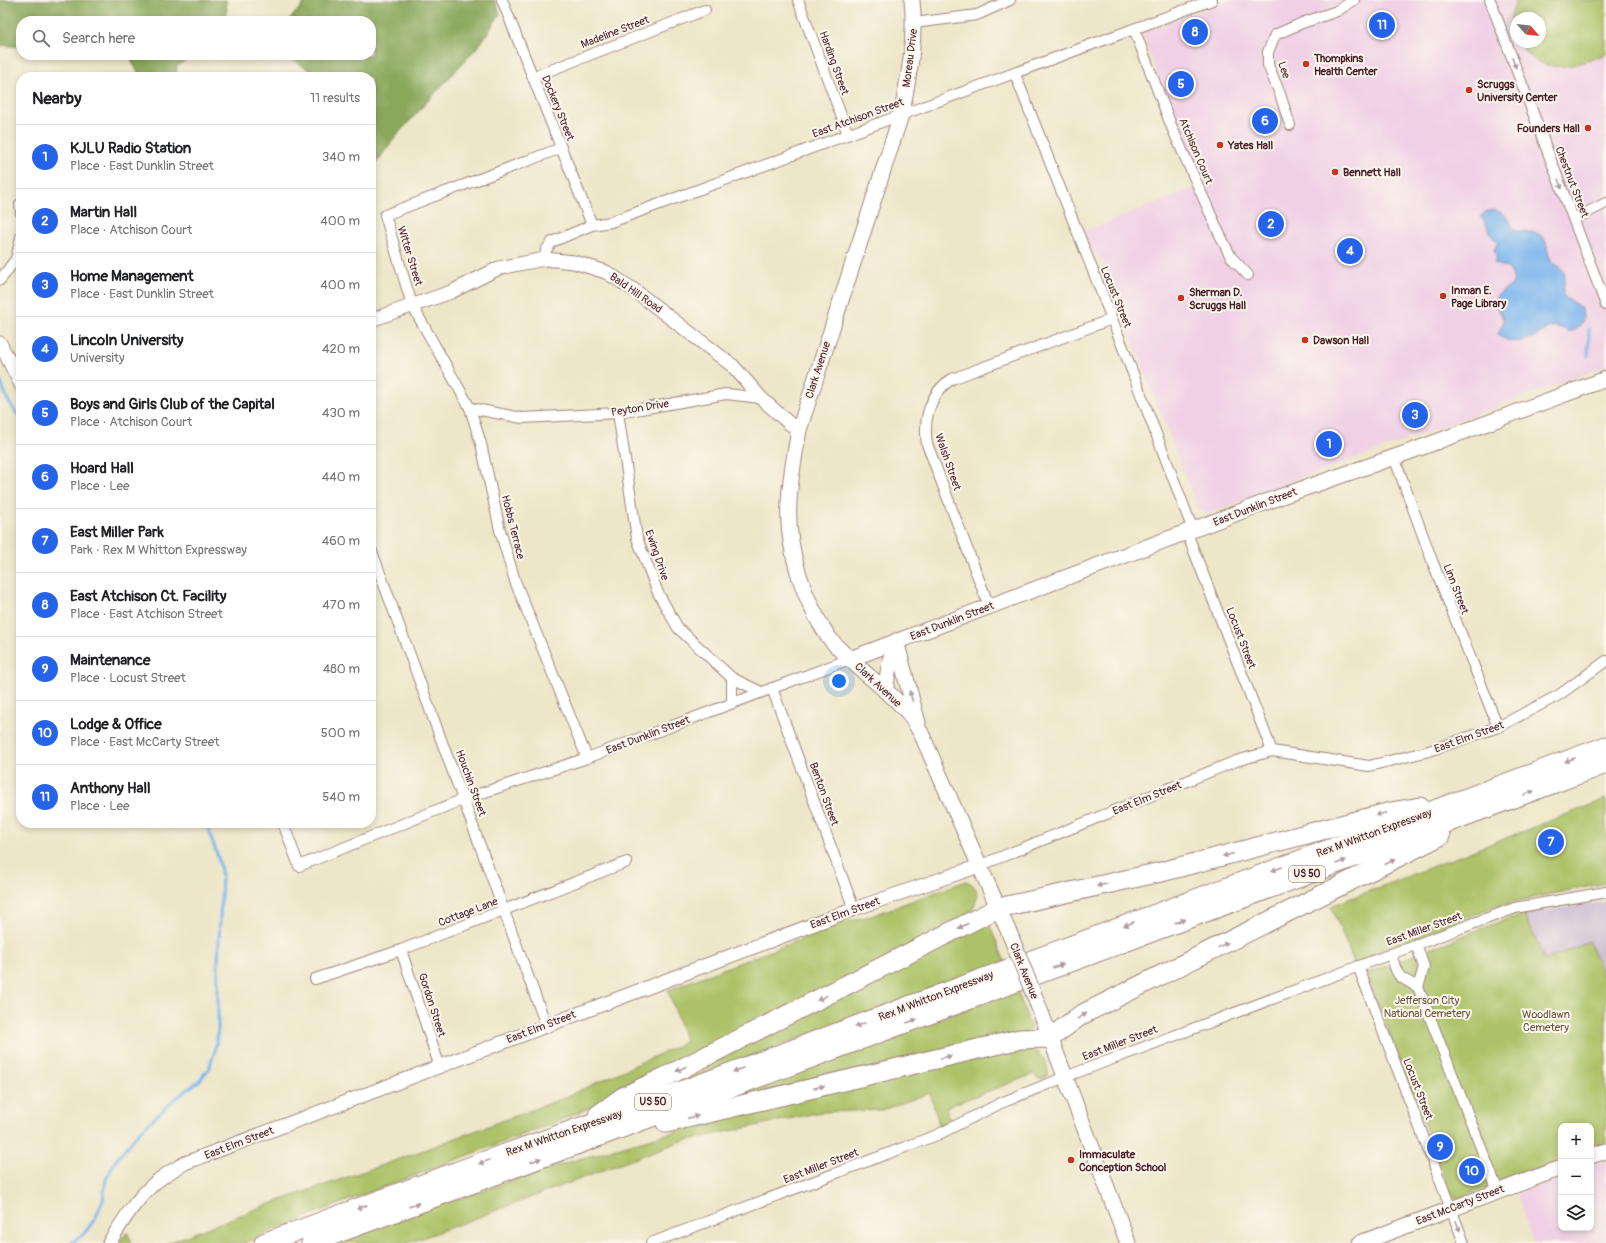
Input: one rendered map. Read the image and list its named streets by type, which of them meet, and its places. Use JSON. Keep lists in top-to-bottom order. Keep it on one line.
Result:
{"streets":{"highway":["Rex M Whitton Expressway","US 50"],"main road":["Moreau Drive","Clark Avenue","East Dunklin Street","East McCarty Street"],"street":["Madeline Street","Harding Street","Lee","Dockery Street","East Atchison Street","Atchison Court","Chestnut Street","Witter Street","Bald Hill Road","Locust Street","Peyton Drive","Walsh Street","Hobbs Terrace","Ewing Drive","Linn Street","East Elm Street","Houchin Street","Benton Street","Cottage Lane","East Miller Street","Gordon Street"]},"crossings":[["Madeline Street","Dockery Street"],["Moreau Drive","East Atchison Street"],["Moreau Drive","Clark Avenue"],["Harding Street","East Atchison Street"],["Dockery Street","East Atchison Street"],["Dockery Street","Witter Street"],["East Atchison Street","Atchison Court"],["East Atchison Street","Bald Hill Road"],["East Atchison Street","Locust Street"],["East Atchison Street","Clark Avenue"],["Witter Street","Bald Hill Road"],["Witter Street","Hobbs Terrace"],["Bald Hill Road","Peyton Drive"],["Bald Hill Road","Hobbs Terrace"],["Locust Street","Walsh Street"],["Locust Street","East Dunklin Street"],["Locust Street","East Elm Street"],["Locust Street","East Miller Street"],["Locust Street","East McCarty Street"],["Clark Avenue","East Dunklin Street"],["Clark Avenue","East Elm Street"],["Clark Avenue","East Miller Street"],["Peyton Drive","Hobbs Terrace"],["Peyton Drive","Ewing Drive"],["Walsh Street","East Dunklin Street"],["East Dunklin Street","Hobbs Terrace"],["East Dunklin Street","Ewing Drive"],["East Dunklin Street","Linn Street"],["East Dunklin Street","Houchin Street"],["East Dunklin Street","Benton Street"],["Linn Street","East Elm Street"],["East Elm Street","Houchin Street"],["East Elm Street","Benton Street"],["East Elm Street","Gordon Street"],["Houchin Street","Cottage Lane"],["Cottage Lane","Gordon Street"]],"one_way":["Chestnut Street"],"parks":["Jefferson City National Cemetery","Woodlawn Cemetery"],"places":["Thompkins Health Center","Scruggs University Center","Founders Hall","Yates Hall","Bennett Hall","Inman E. Page Library","Sherman D. Scruggs Hall","Dawson Hall","Immaculate Conception School"],"north":"bottom right","page":{"pins":["11","8","5","6","2","4","3","1","7","9","10"],"search":"Search here","heading":["Nearby","11 results"],"list":[{"mark":"1","name":"KJLU Radio Station","note":"Place · East Dunklin Street","value":"340 m"},{"mark":"2","name":"Martin Hall","note":"Place · Atchison Court","value":"400 m"},{"mark":"3","name":"Home Management","note":"Place · East Dunklin Street","value":"400 m"},{"mark":"4","name":"Lincoln University","note":"University","value":"420 m"},{"mark":"5","name":"Boys and Girls Club of the Capital","note":"Place · Atchison Court","value":"430 m"},{"mark":"6","name":"Hoard Hall","note":"Place · Lee","value":"440 m"},{"mark":"7","name":"East Miller Park","note":"Park · Rex M Whitton Expressway","value":"460 m"},{"mark":"8","name":"East Atchison Ct. Facility","note":"Place · East Atchison Street","value":"470 m"},{"mark":"9","name":"Maintenance","note":"Place · Locust Street","value":"480 m"},{"mark":"10","name":"Lodge & Office","note":"Place · East McCarty Street","value":"500 m"},{"mark":"11","name":"Anthony Hall","note":"Place · Lee","value":"540 m"}],"map_buttons":["+","−"]}}
